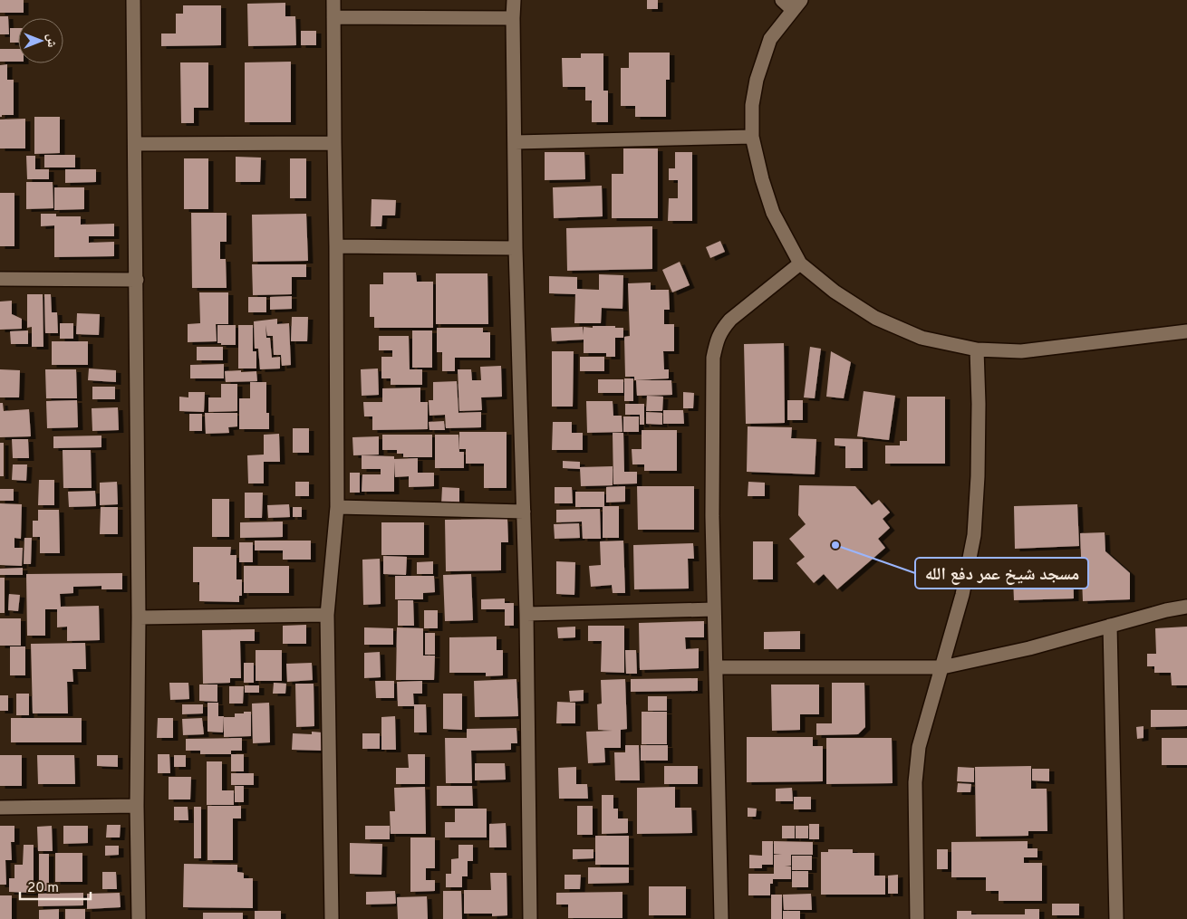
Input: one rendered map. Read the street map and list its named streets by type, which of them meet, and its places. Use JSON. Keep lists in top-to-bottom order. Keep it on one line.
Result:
{"places":["مسجد شيخ عمر دفع الله"],"scale_bar":"20 m","north":"right"}
